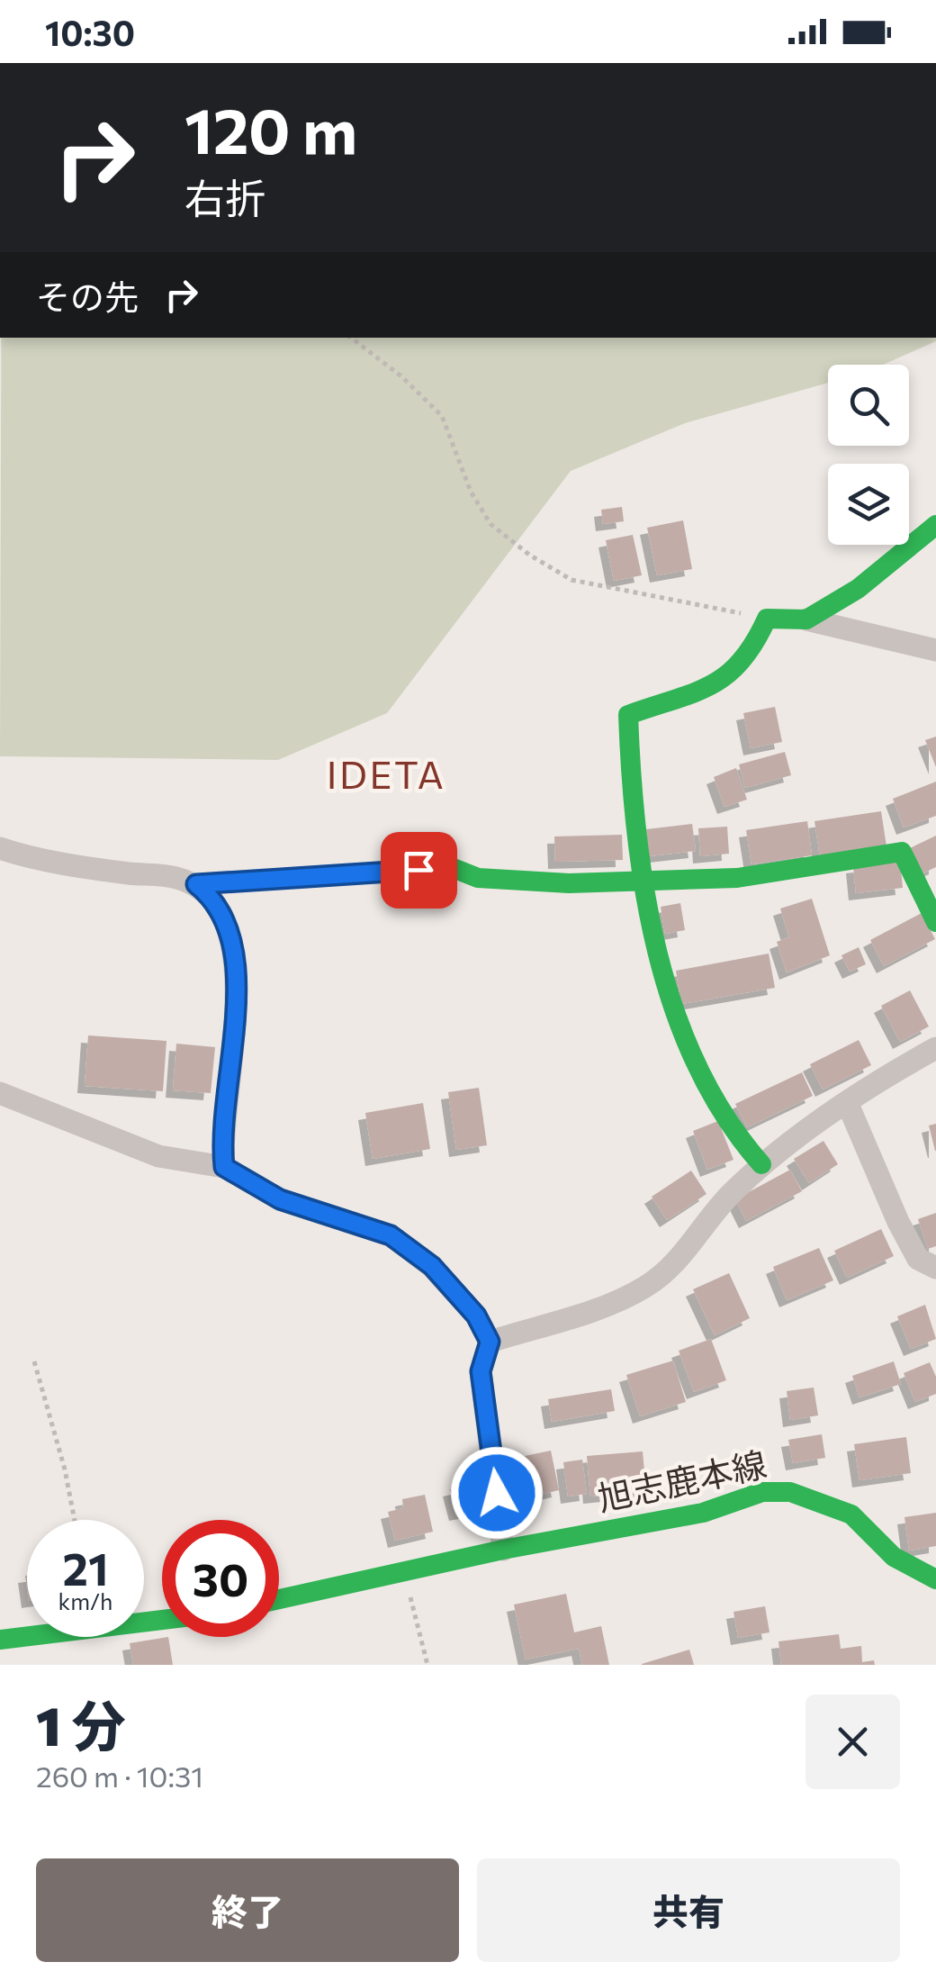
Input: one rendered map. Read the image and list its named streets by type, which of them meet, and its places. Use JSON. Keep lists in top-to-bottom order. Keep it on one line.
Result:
{"streets":{"street":["旭志鹿本線"]},"districts":["IDETA"],"page":{"status":"10:30","turn":["120 m","右折"],"then":"その先","speed":"21 km/h","limit":"30","heading":["1 分","260 m · 10:31"],"buttons":["終了","共有"]}}
